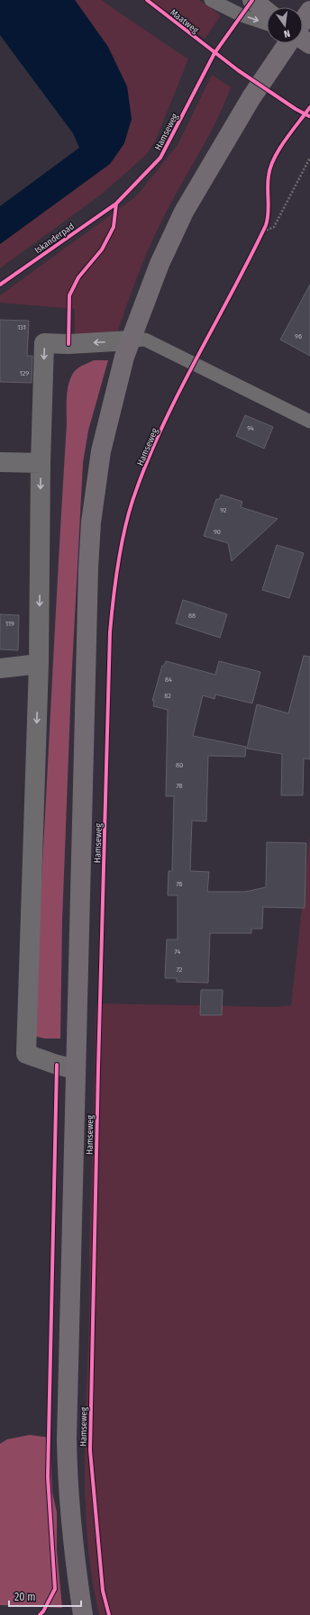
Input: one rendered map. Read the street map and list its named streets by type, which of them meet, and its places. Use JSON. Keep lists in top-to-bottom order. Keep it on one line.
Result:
{"streets":{"street":["Hamseweg"],"cycle path":["Maatweg","Iskanderpad"]},"house_numbers":["131","96","129","94","92","90","88","119","84","82","80","78","76","74","72"],"scale_bar":"20 m","north":"bottom"}
